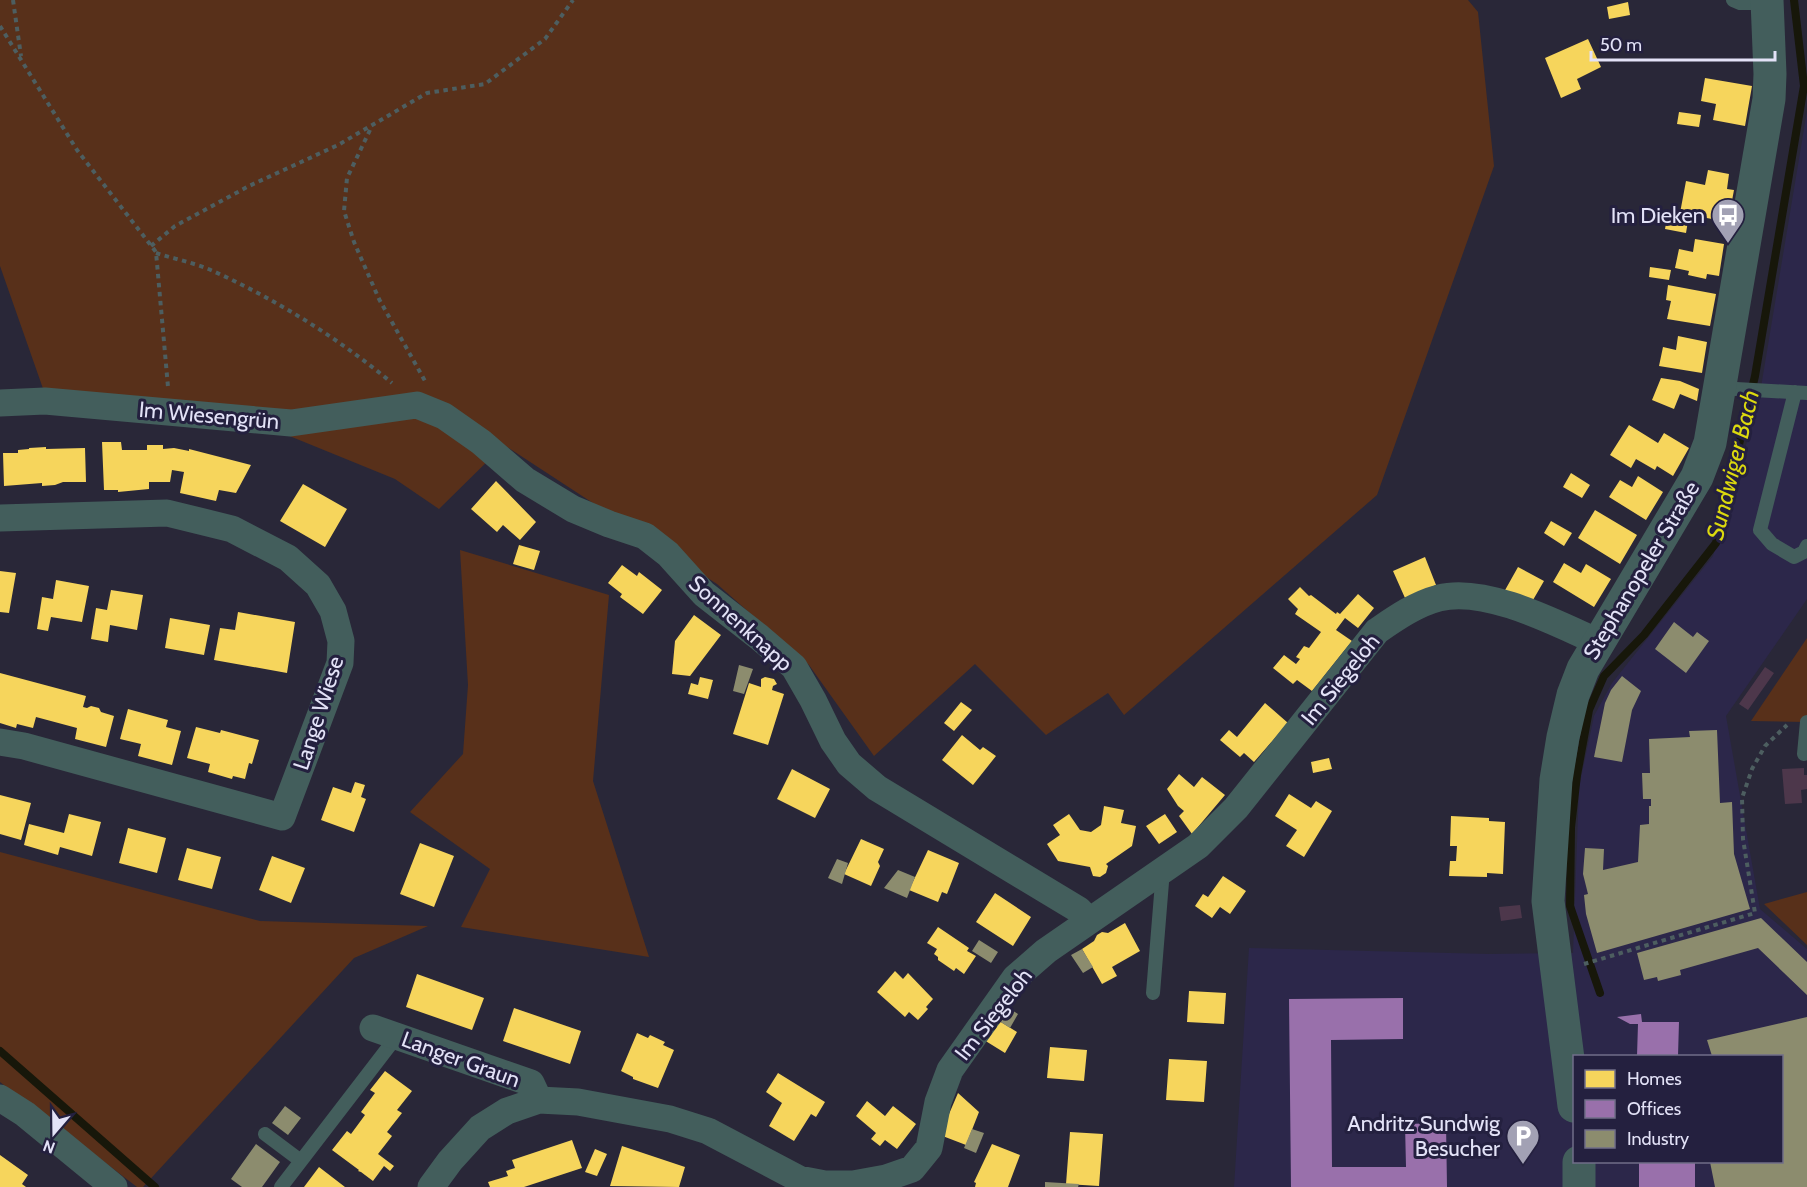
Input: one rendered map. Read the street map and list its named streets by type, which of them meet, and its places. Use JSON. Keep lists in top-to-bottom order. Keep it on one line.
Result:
{"streets":{"street":["Im Wiesengrün","Stephanopeler Straße","Sonnenknapp","Im Siegeloh","Lange Wiese","Langer Graun"]},"crossings":[["Im Wiesengrün","Sonnenknapp"],["Stephanopeler Straße","Im Siegeloh"],["Sonnenknapp","Im Siegeloh"],["Im Siegeloh","Langer Graun"]],"water":["Sundwiger Bach"],"places":{"bus stop":["Im Dieken"],"parking":["Andritz Sundwig Besucher"]},"legend":["Homes","Offices","Industry"],"scale_bar":"50 m","north":"bottom"}
